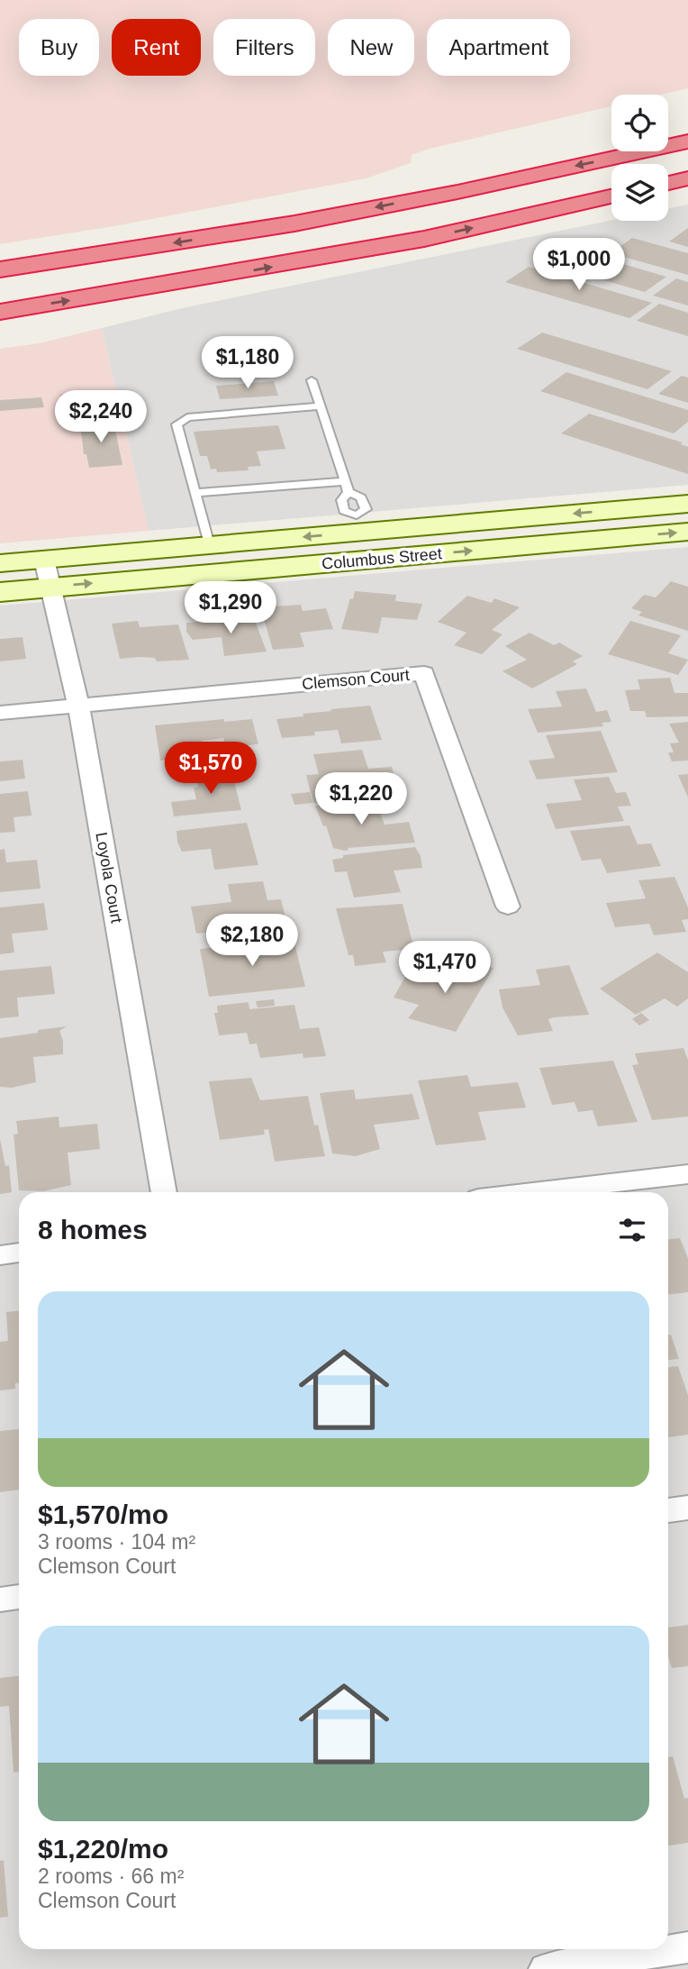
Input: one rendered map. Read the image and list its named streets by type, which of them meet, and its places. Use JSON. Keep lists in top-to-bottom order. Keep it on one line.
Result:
{"streets":{"main road":["Columbus Street"],"street":["Clemson Court","Loyola Court"]},"crossings":[["Columbus Street","Loyola Court"],["Clemson Court","Loyola Court"]],"page":{"chip":["Buy","Rent","Filters","New","Apartment"],"price":["$1,000","$1,180","$2,240","$1,290","$1,570","$1,220","$2,180","$1,470"],"heading":"8 homes","list":[{"name":"$1,570/mo","note":"3 rooms · 104 m² · Clemson Court"},{"name":"$1,220/mo","note":"2 rooms · 66 m² · Clemson Court"}]}}
